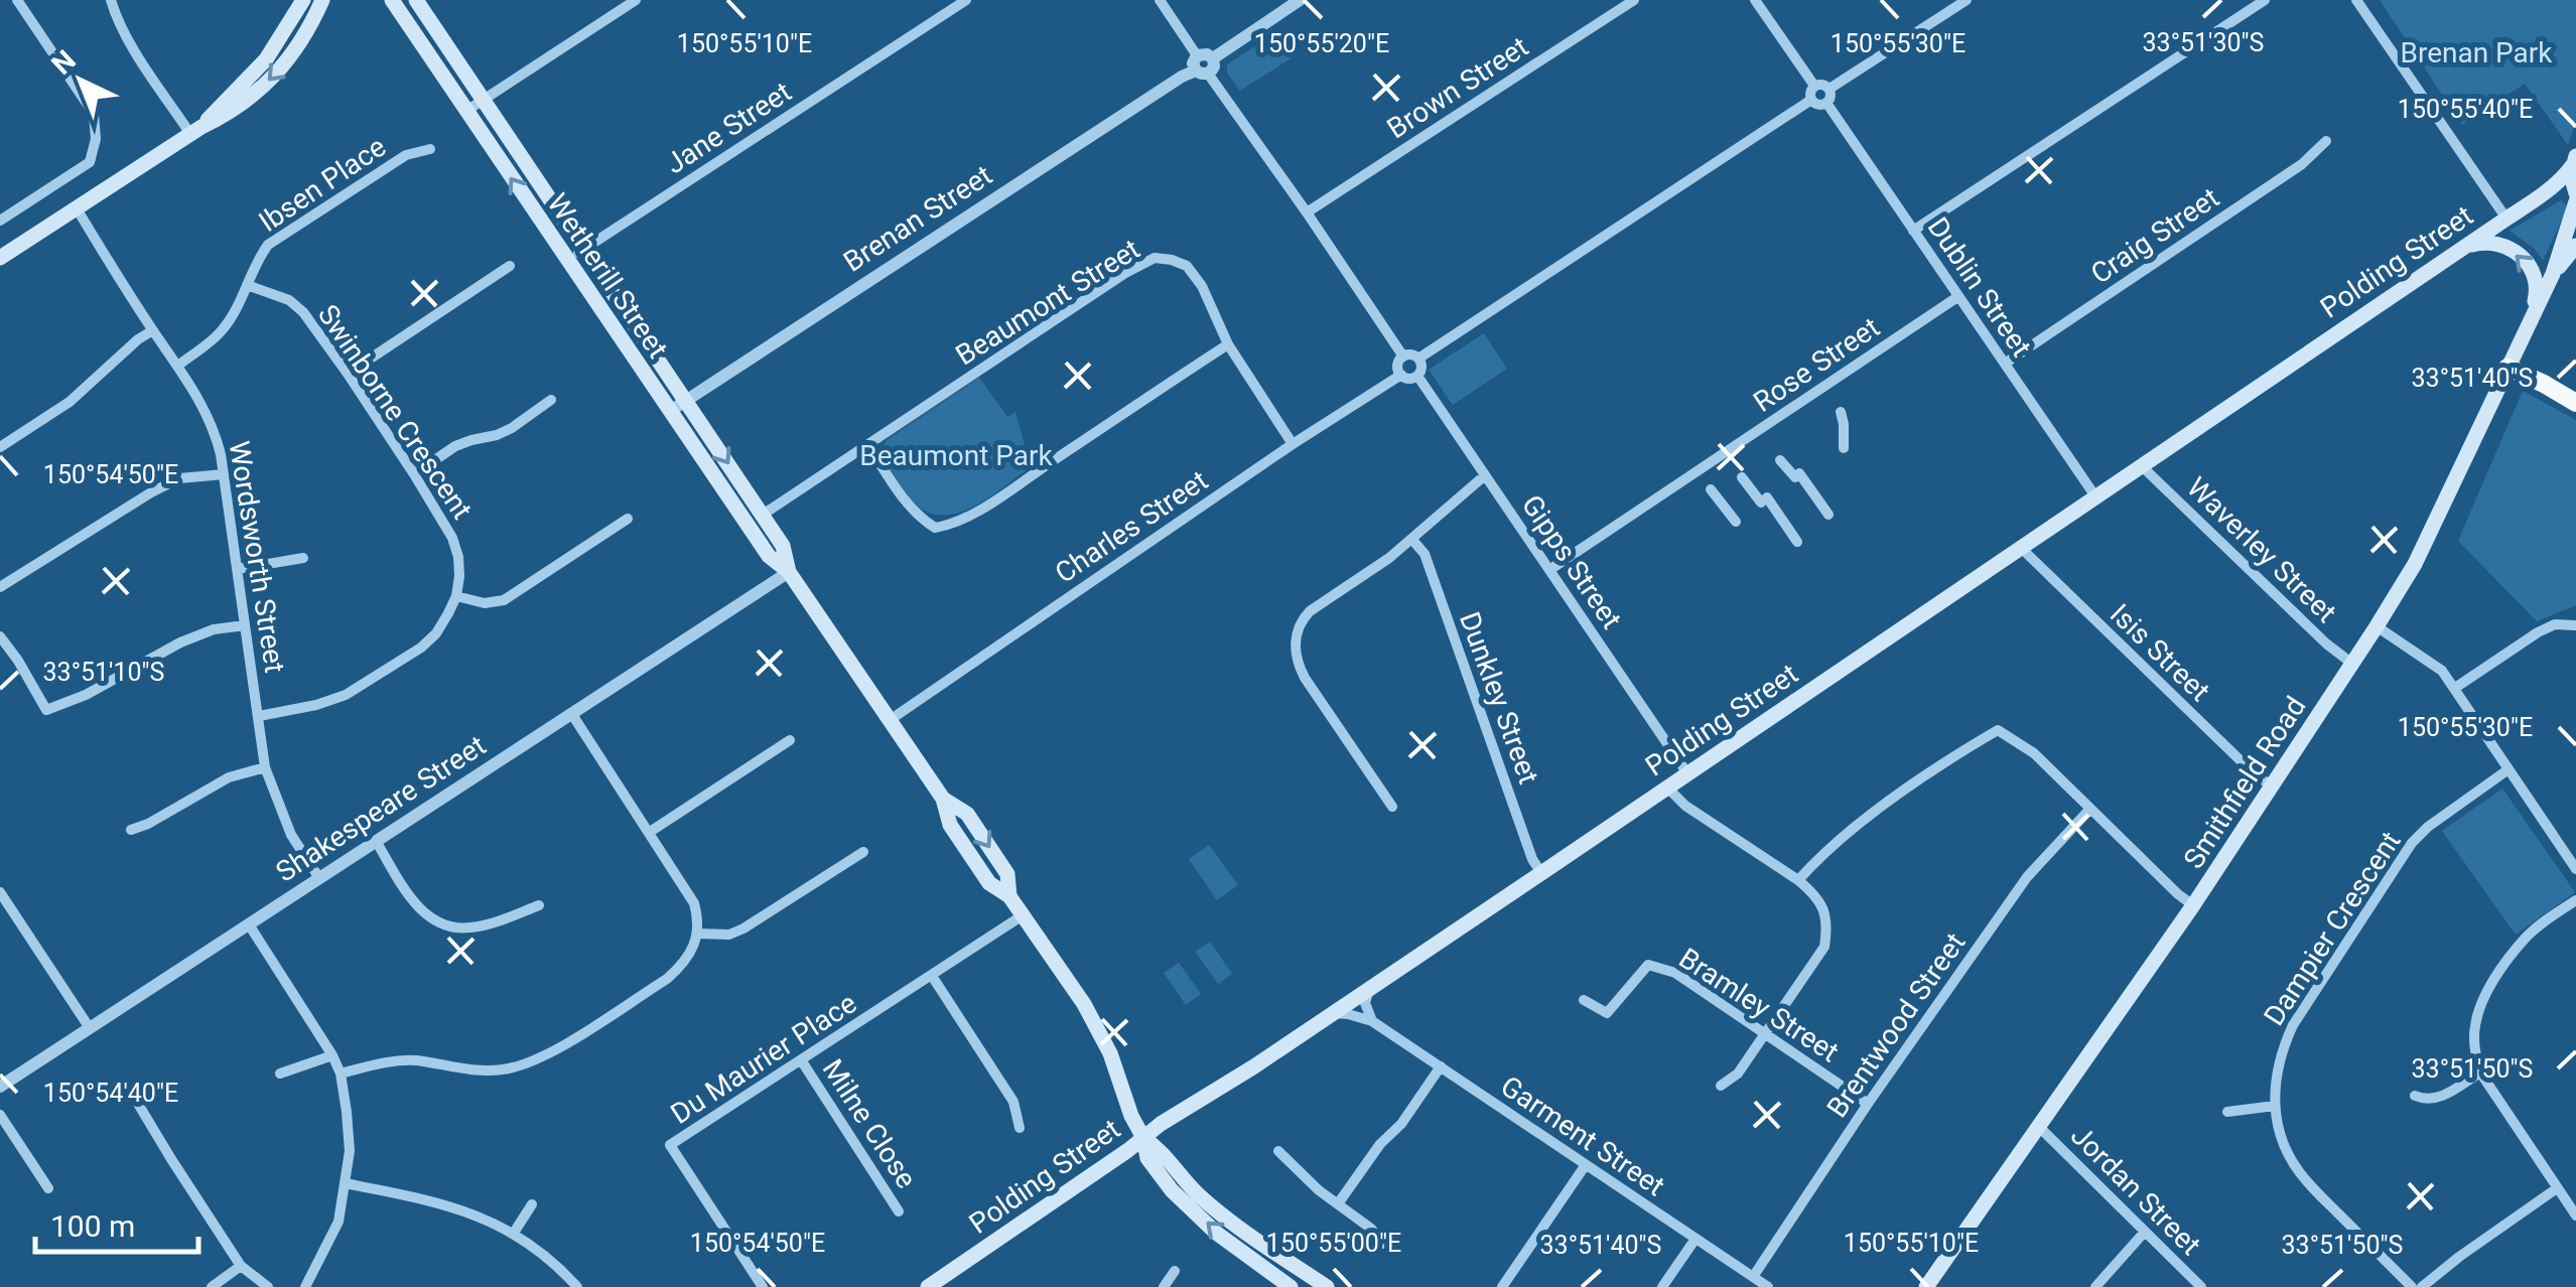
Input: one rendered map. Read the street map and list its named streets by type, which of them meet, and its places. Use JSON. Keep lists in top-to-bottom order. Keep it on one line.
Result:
{"streets":{"main road":["Polding Street","Wetherill Street","Smithfield Road"],"street":["Brown Street","Jane Street","Ibsen Place","Brenan Street","Craig Street","Dublin Street","Beaumont Street","Rose Street","Swinborne Crescent","Charles Street","Waverley Street","Wordsworth Street","Gipps Street","Isis Street","Dunkley Street","Shakespeare Street","Dampier Crescent","Bramley Street","Brentwood Street","Du Maurier Place","Milne Close","Garment Street","Jordan Street"]},"crossings":[["Jane Street","Wetherill Street"],["Ibsen Place","Swinborne Crescent"],["Ibsen Place","Wordsworth Street"],["Brenan Street","Wetherill Street"],["Craig Street","Dublin Street"],["Polding Street","Wetherill Street"],["Polding Street","Dublin Street"],["Polding Street","Waverley Street"],["Polding Street","Gipps Street"],["Polding Street","Isis Street"],["Polding Street","Dunkley Street"],["Polding Street","Garment Street"],["Wetherill Street","Beaumont Street"],["Wetherill Street","Charles Street"],["Wetherill Street","Shakespeare Street"],["Wetherill Street","Du Maurier Place"],["Dublin Street","Rose Street"],["Beaumont Street","Charles Street"],["Rose Street","Gipps Street"],["Charles Street","Gipps Street"],["Waverley Street","Smithfield Road"],["Wordsworth Street","Shakespeare Street"],["Isis Street","Smithfield Road"],["Smithfield Road","Jordan Street"],["Bramley Street","Brentwood Street"],["Brentwood Street","Garment Street"],["Du Maurier Place","Milne Close"]],"parks":["Brenan Park","Beaumont Park"],"scale_bar":"100 m","north":"top left","coordinates":["33°51'30\"S","150°55'10\"E","150°55'20\"E","150°55'30\"E","150°55'40\"E","33°51'40\"S","150°54'50\"E","33°51'10\"S","33°51'50\"S","150°54'40\"E","150°55'00\"E"]}
